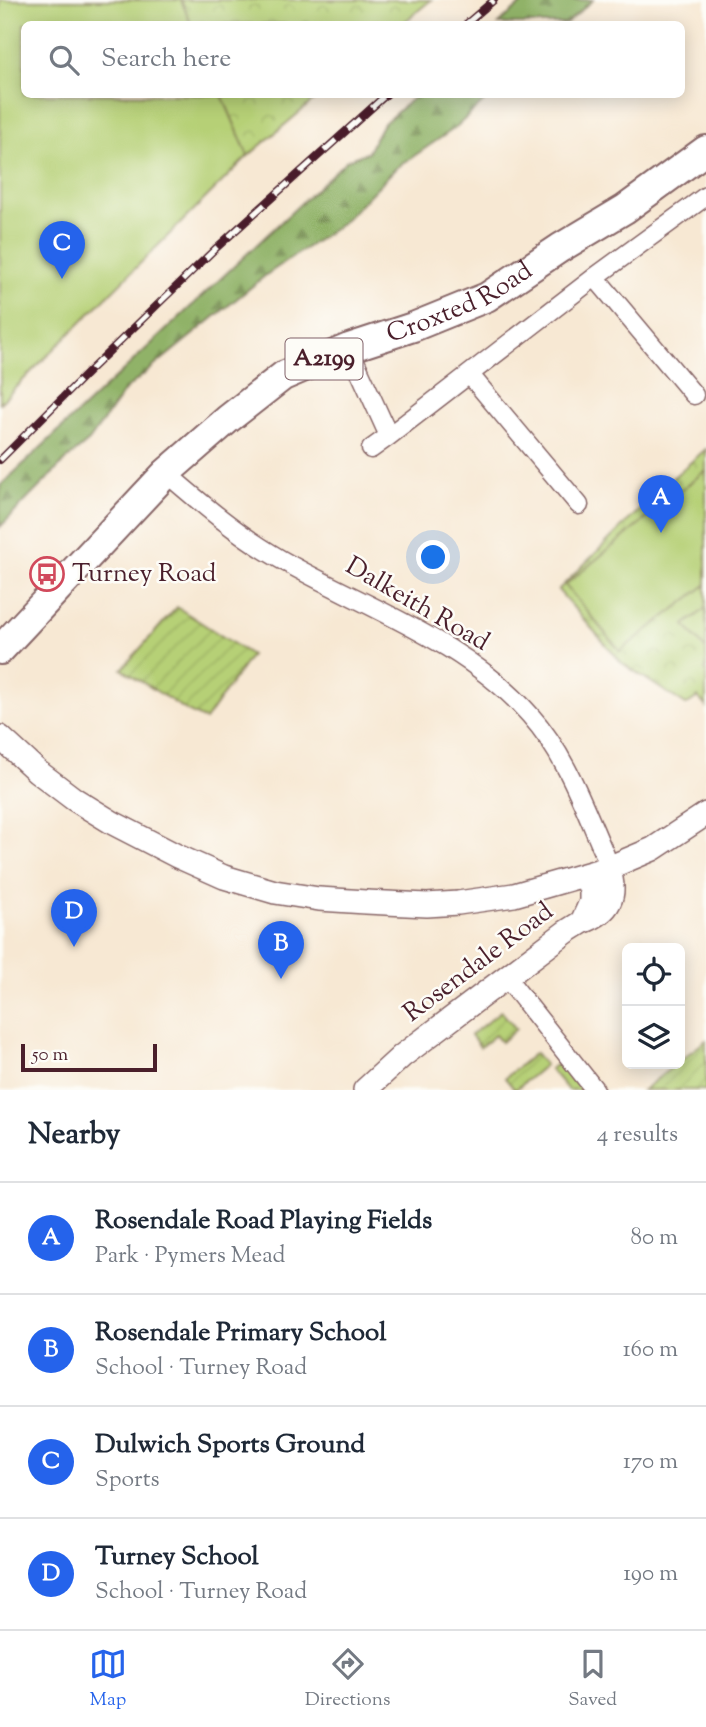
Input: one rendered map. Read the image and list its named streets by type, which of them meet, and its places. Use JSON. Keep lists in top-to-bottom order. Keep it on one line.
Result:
{"streets":{"main road":["Croxted Road","A2199"],"street":["Dalkeith Road","Rosendale Road"]},"crossings":[["Croxted Road","Dalkeith Road"]],"places":{"bus stop":["Turney Road"]},"scale_bar":"50 m","page":{"search":"Search here","pins":["C","A","D","B"],"scale":"50 m","heading":["Nearby","4 results"],"list":[{"mark":"A","name":"Rosendale Road Playing Fields","note":"Park · Pymers Mead","value":"80 m"},{"mark":"B","name":"Rosendale Primary School","note":"School · Turney Road","value":"160 m"},{"mark":"C","name":"Dulwich Sports Ground","note":"Sports","value":"170 m"},{"mark":"D","name":"Turney School","note":"School · Turney Road","value":"190 m"}],"nav":["Map","Directions","Saved"]}}
